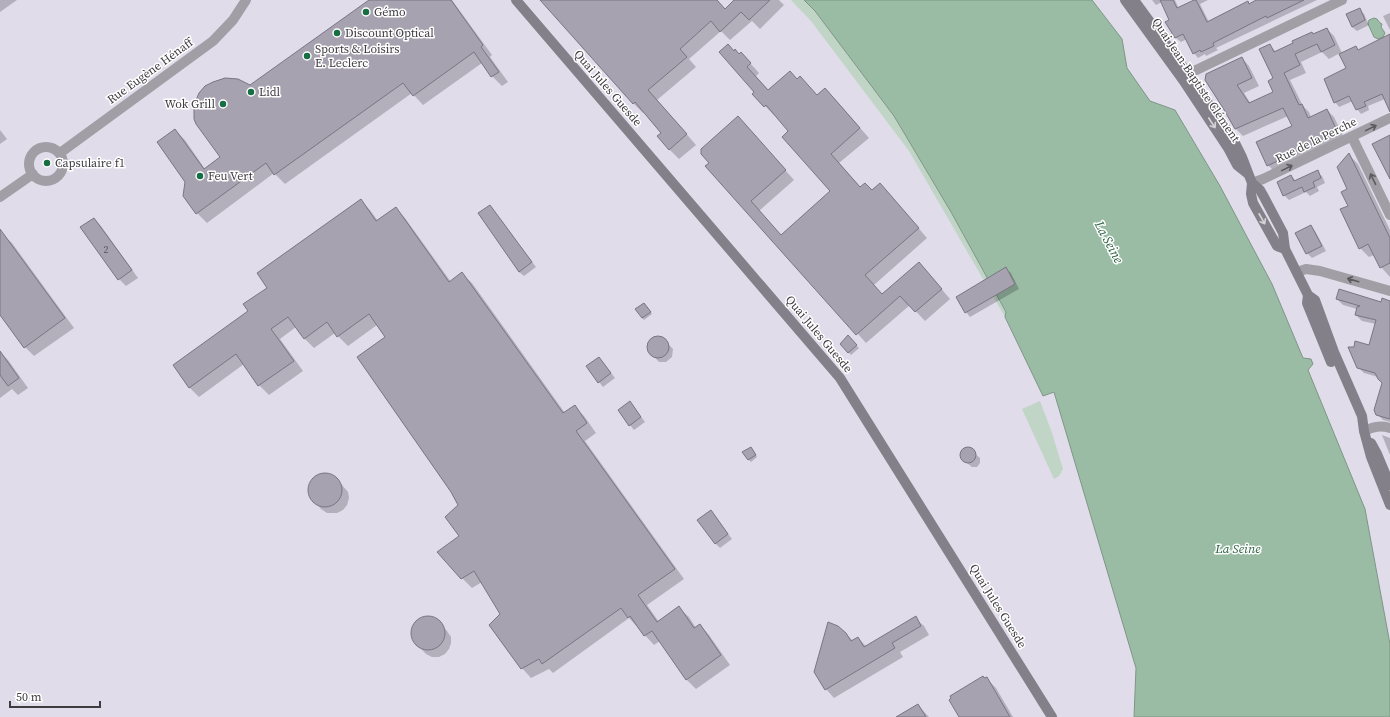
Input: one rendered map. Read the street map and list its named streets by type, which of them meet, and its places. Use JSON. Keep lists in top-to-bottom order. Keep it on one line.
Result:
{"streets":{"main road":["Quai Jean-Baptiste Clément","Quai Jules Guesde"],"street":["Rue Eugène Hénaff","Rue de la Perche"]},"crossings":[["Quai Jean-Baptiste Clément","Rue de la Perche"]],"one_way":["Rue de la Perche"],"water":["La Seine"],"places":["Gémo","Discount Optical","Sports & Loisirs E. Leclerc","Lidl","Wok Grill","Capsulaire f1","Feu Vert"],"house_numbers":["2"],"scale_bar":"50 m"}
